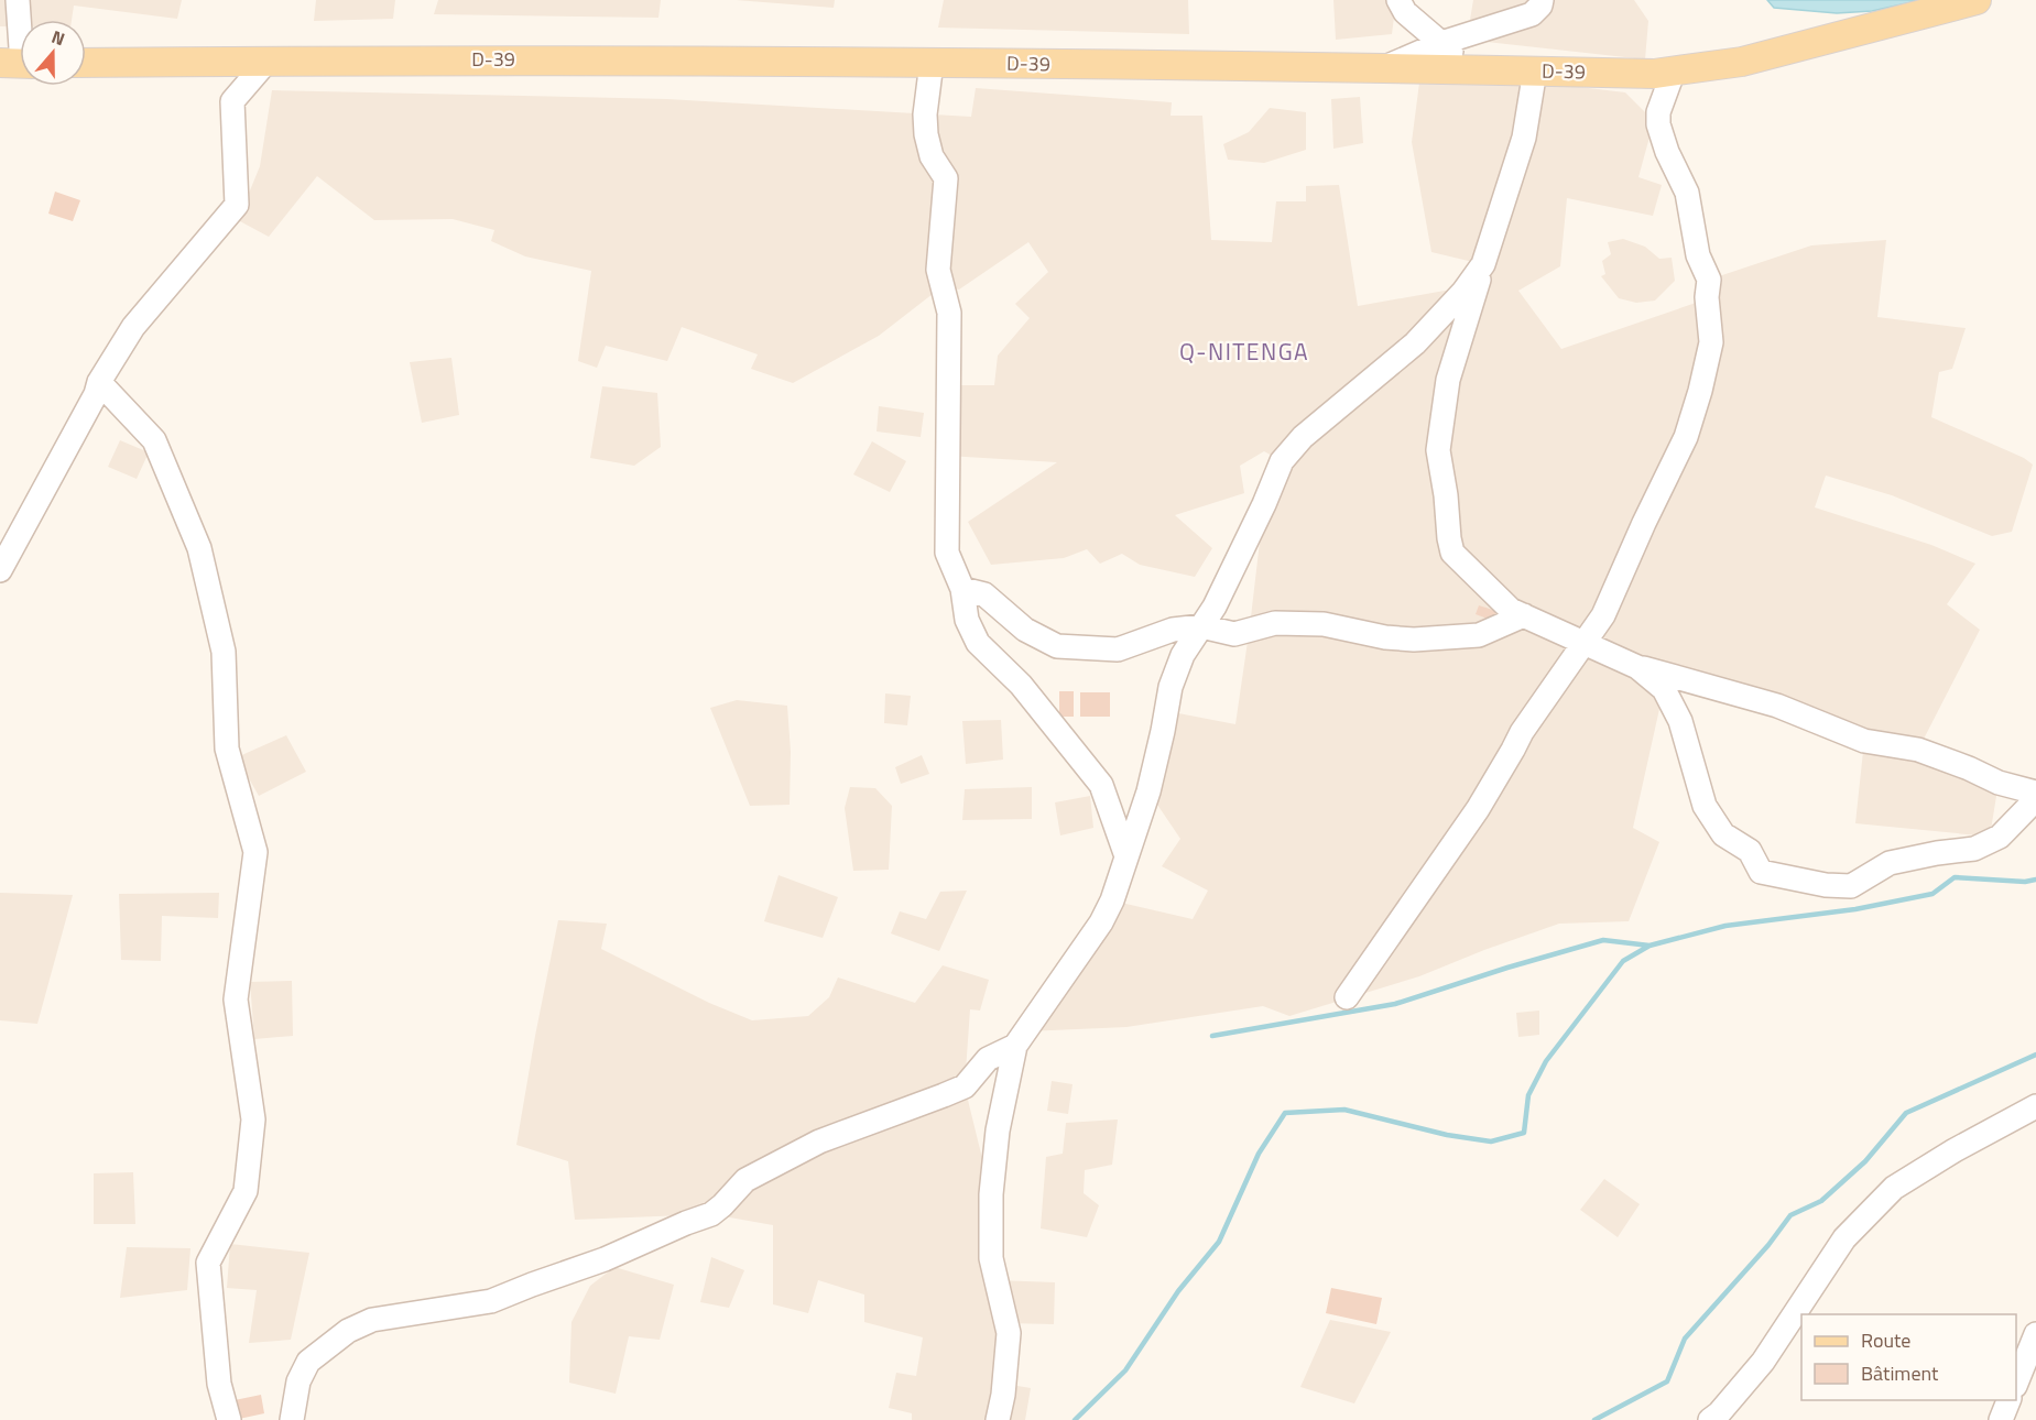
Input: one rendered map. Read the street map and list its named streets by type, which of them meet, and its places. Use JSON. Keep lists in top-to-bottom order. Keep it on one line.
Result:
{"streets":{"main road":["D-39"]},"districts":["Q-NITENGA"],"legend":["Route","Bâtiment"],"north":"top"}
